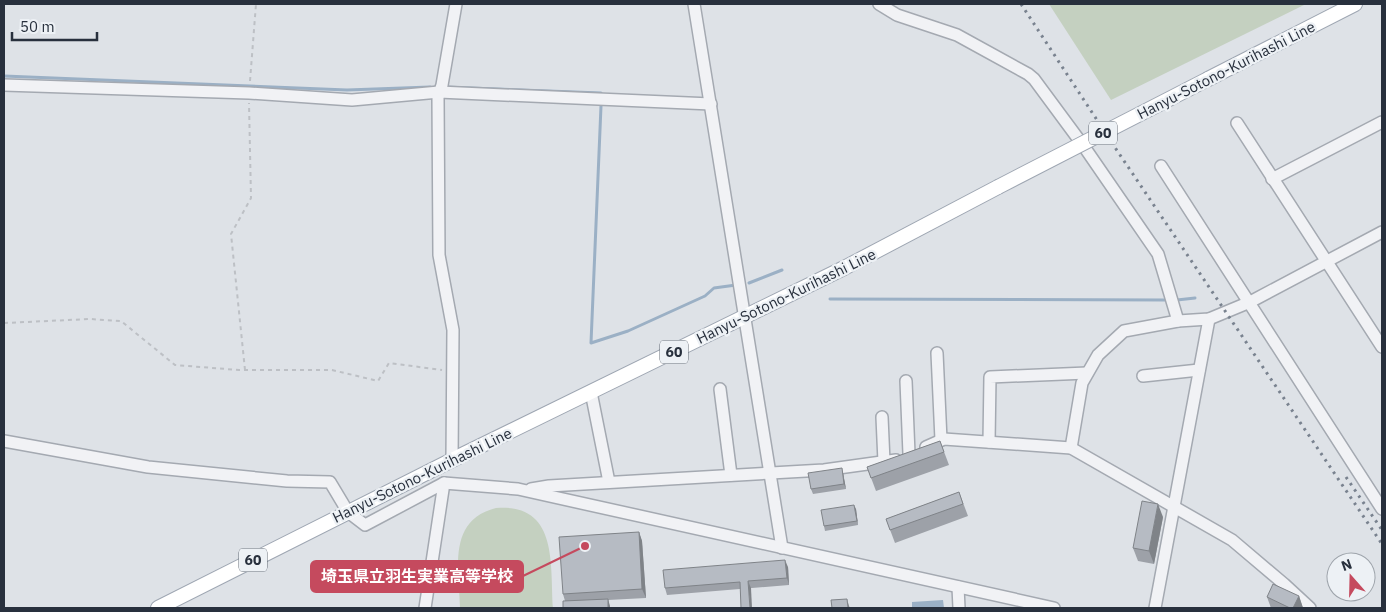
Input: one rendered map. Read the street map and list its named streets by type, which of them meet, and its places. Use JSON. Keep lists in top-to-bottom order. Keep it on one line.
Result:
{"streets":{"main road":["Hanyu-Sotono-Kurihashi Line","60"]},"places":["埼玉県立羽生実業高等学校"],"scale_bar":"50 m","north":"top"}
